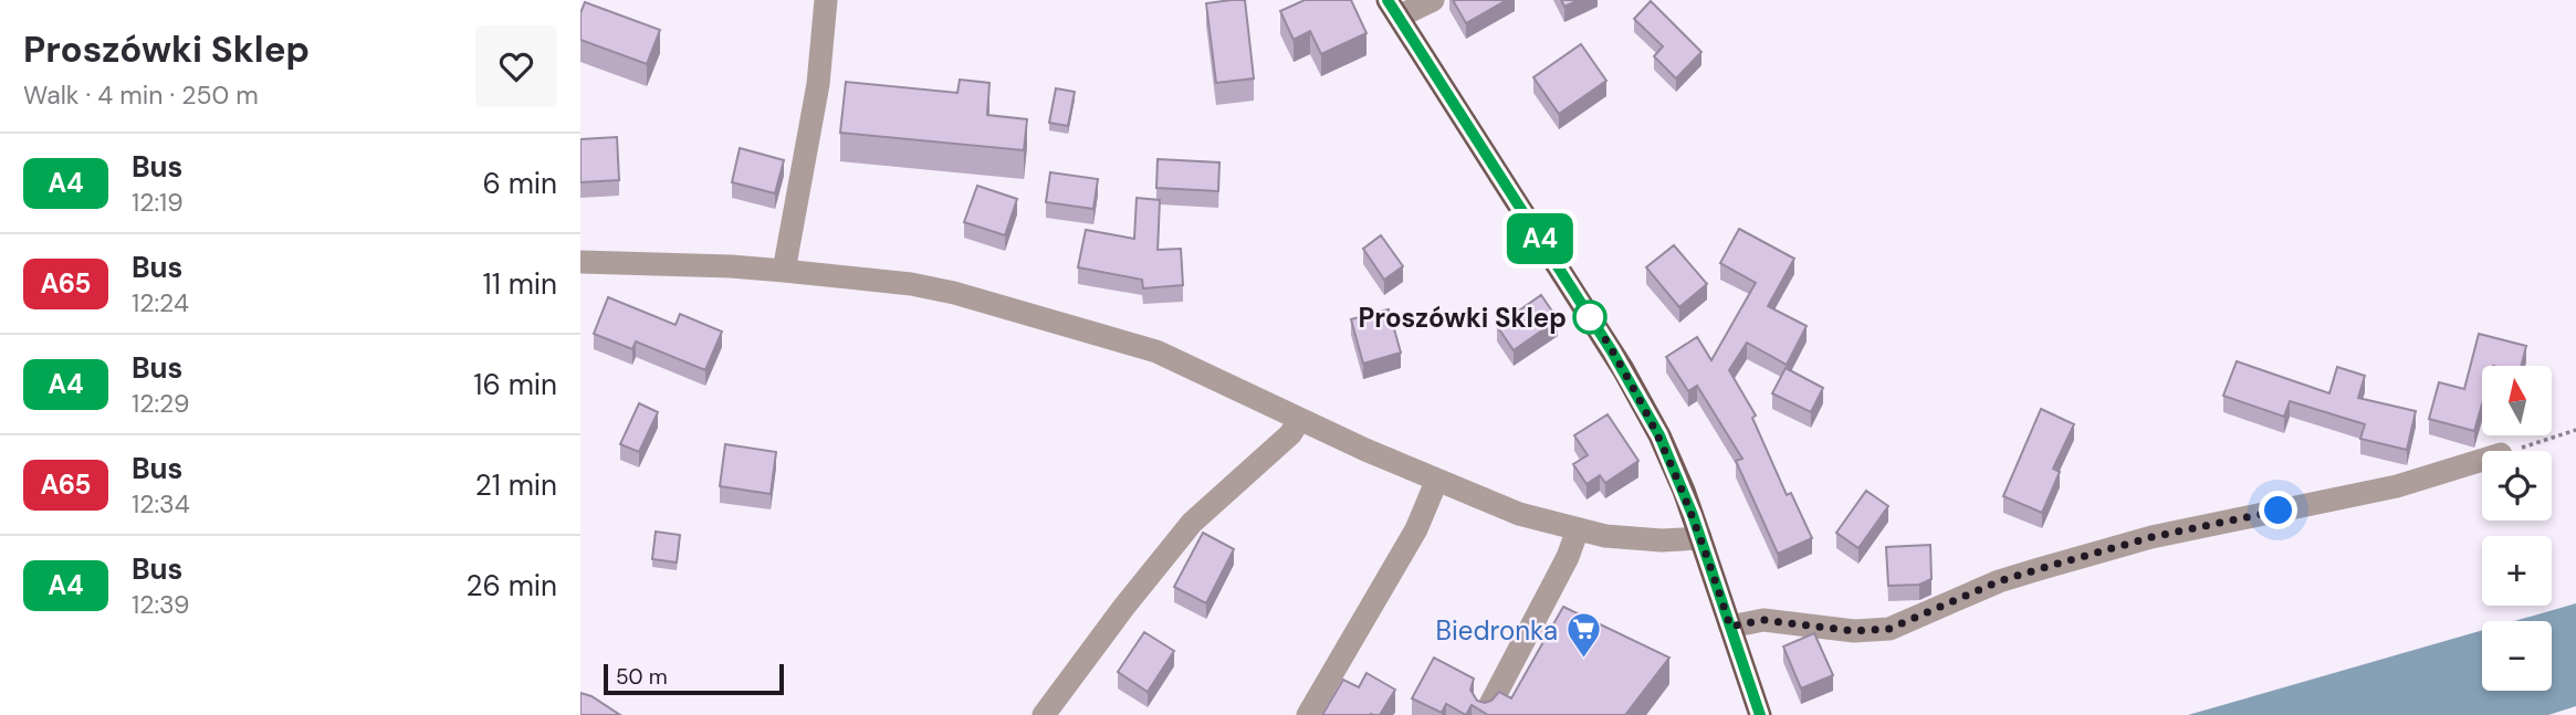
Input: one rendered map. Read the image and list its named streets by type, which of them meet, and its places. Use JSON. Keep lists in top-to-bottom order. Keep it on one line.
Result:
{"places":{"other":["Proszówki Sklep"],"supermarket":["Biedronka"]},"lines":["bus line A4"],"scale_bar":"50 m","north":"top","page":{"heading":["Proszówki Sklep","Walk · 4 min · 250 m"],"on_map":"A4","list":[{"mark":"A4","name":"Bus","note":"12:19","value":"6 min"},{"mark":"A65","name":"Bus","note":"12:24","value":"11 min"},{"mark":"A4","name":"Bus","note":"12:29","value":"16 min"},{"mark":"A65","name":"Bus","note":"12:34","value":"21 min"},{"mark":"A4","name":"Bus","note":"12:39","value":"26 min"}],"map_buttons":["+","−"],"scale":"50 m"}}
